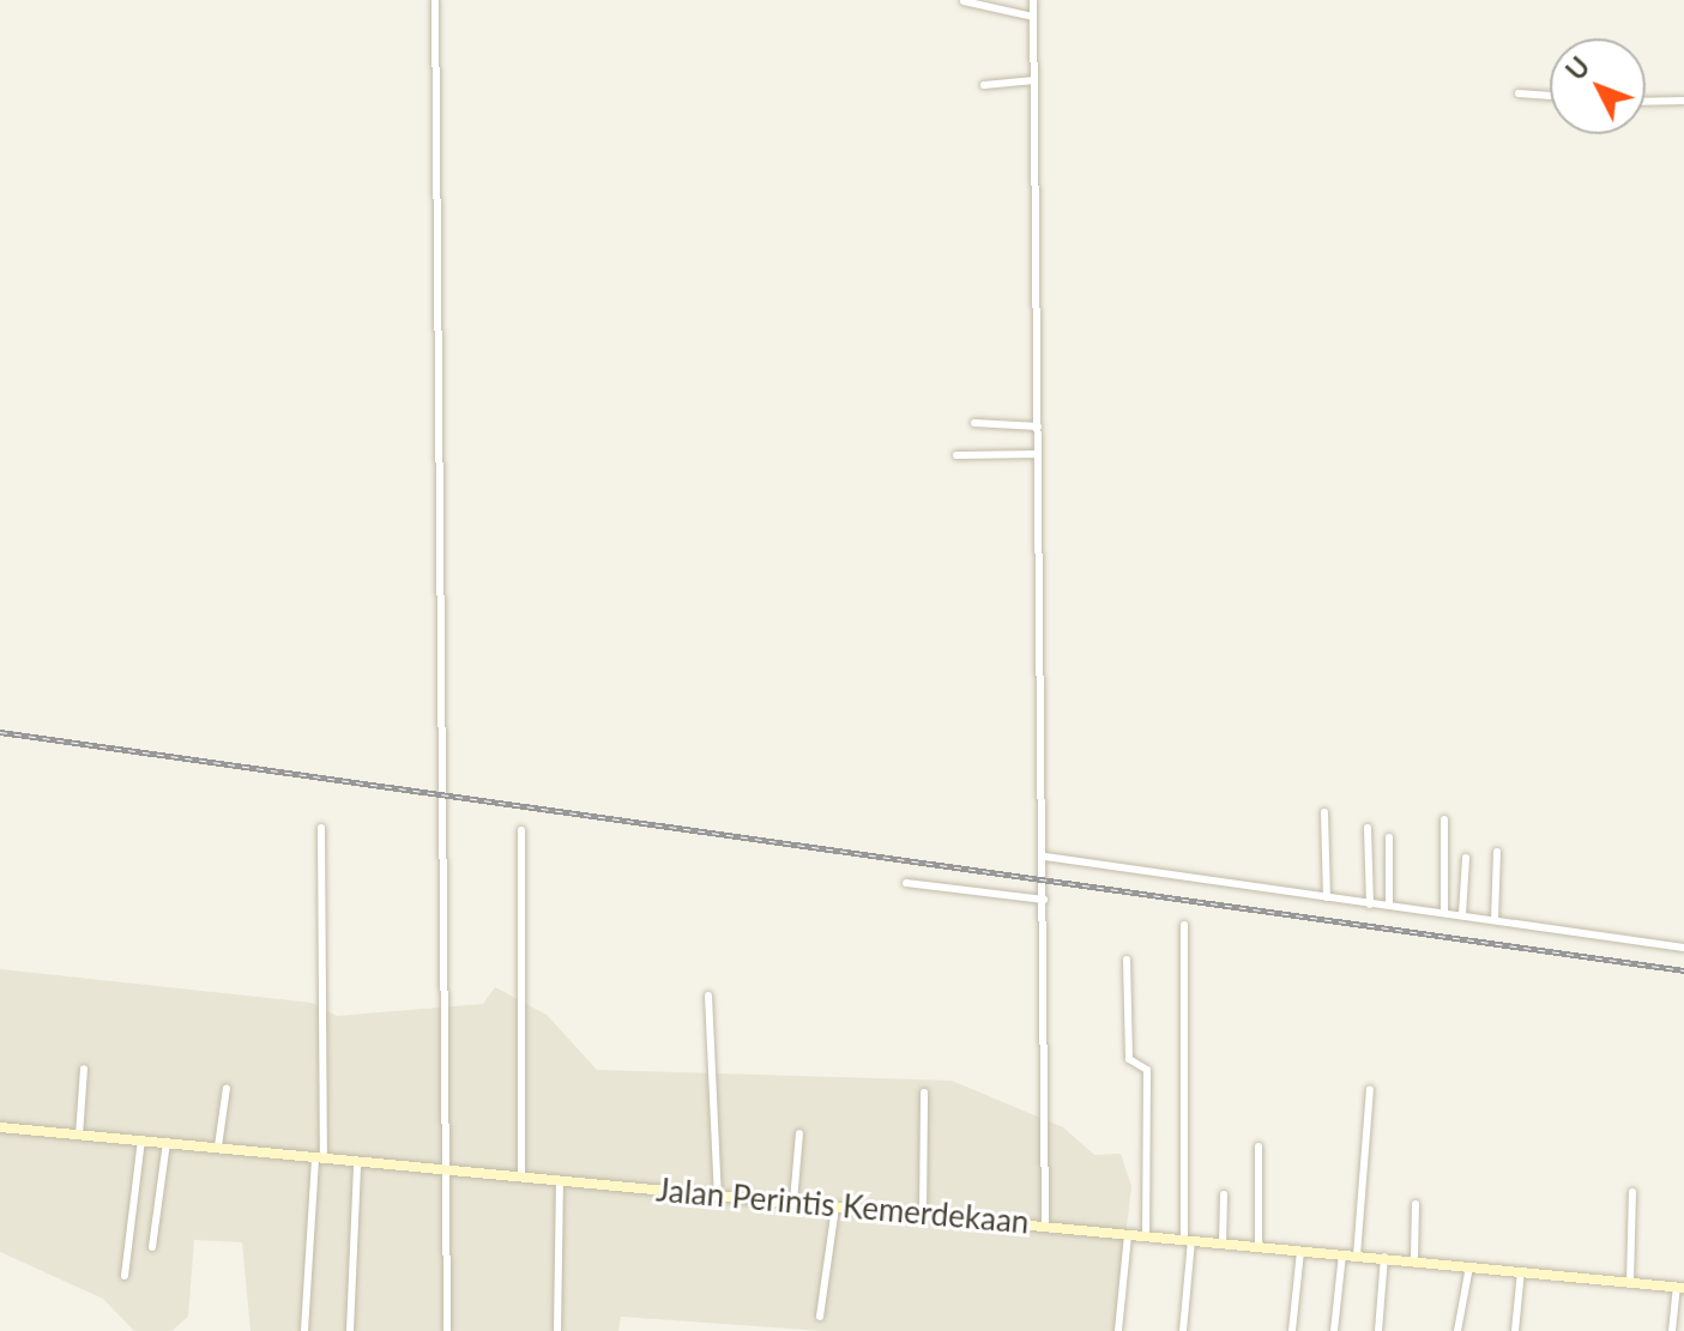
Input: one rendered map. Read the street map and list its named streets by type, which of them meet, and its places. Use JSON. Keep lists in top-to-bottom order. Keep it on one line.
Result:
{"streets":{"street":["Jalan Perintis Kemerdekaan"]},"north":"top left"}
